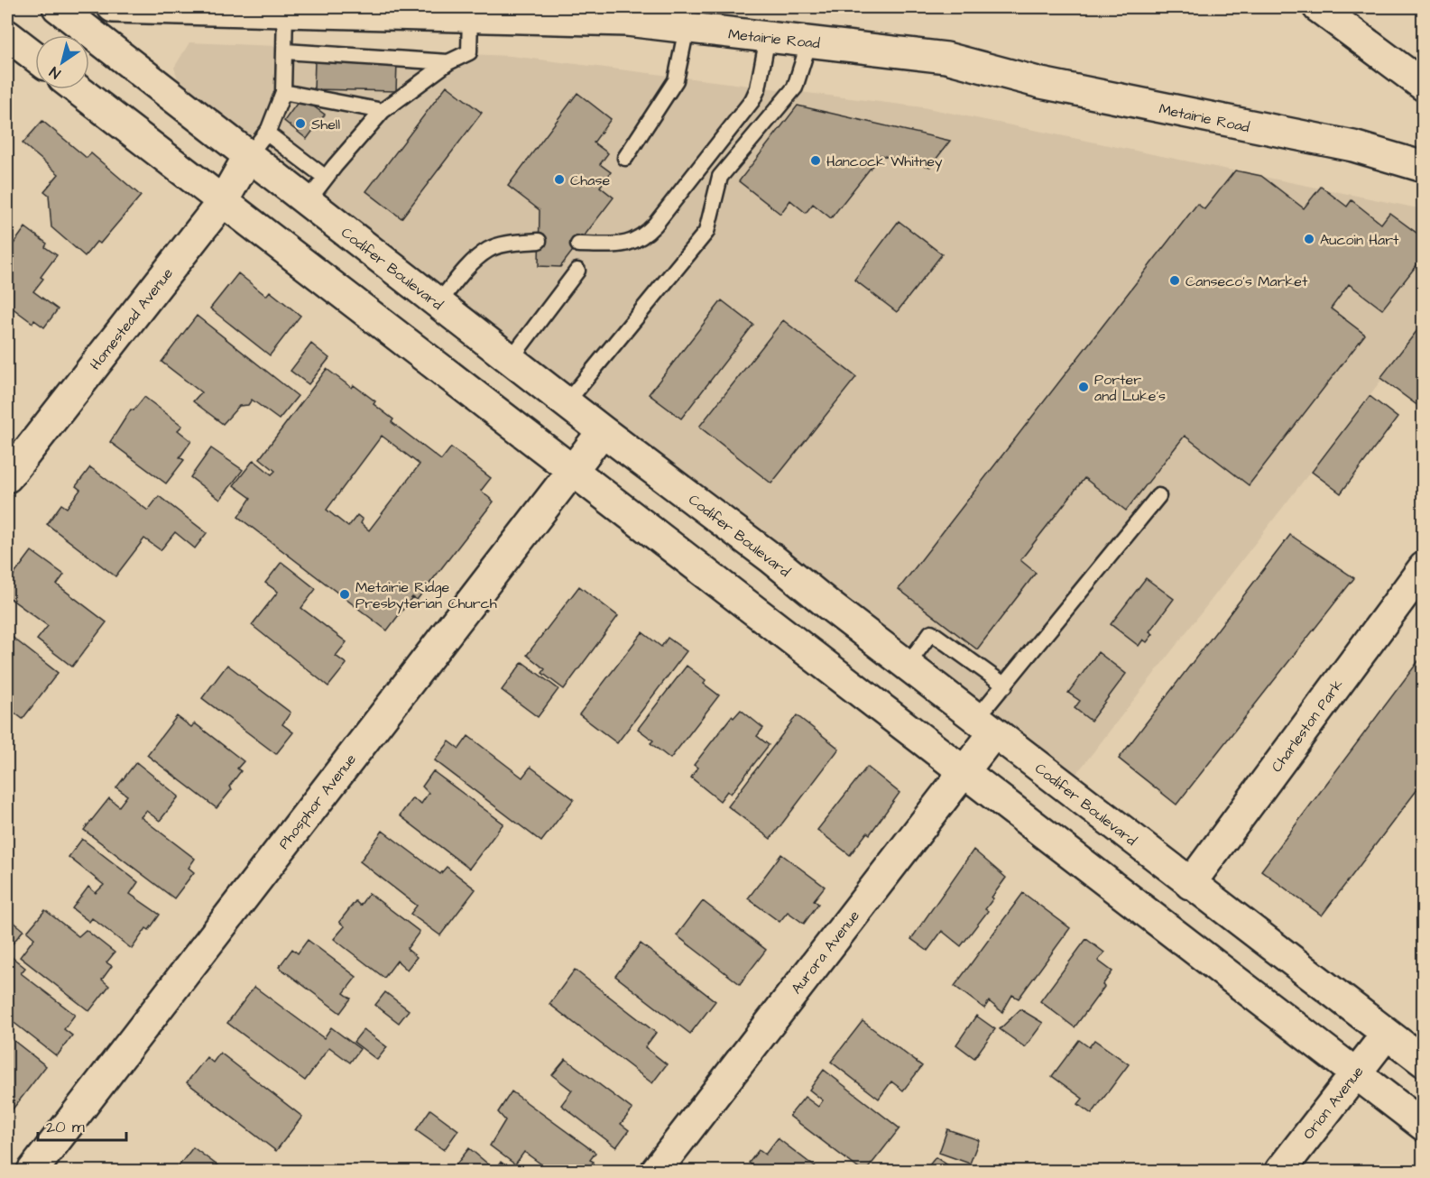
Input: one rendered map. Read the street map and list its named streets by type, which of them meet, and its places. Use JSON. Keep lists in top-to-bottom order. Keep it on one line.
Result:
{"streets":{"street":["Metairie Road","Codifer Boulevard","Homestead Avenue","Charleston Park","Phosphor Avenue","Aurora Avenue","Orion Avenue"]},"crossings":[["Codifer Boulevard","Homestead Avenue"],["Codifer Boulevard","Charleston Park"],["Codifer Boulevard","Phosphor Avenue"],["Codifer Boulevard","Aurora Avenue"],["Codifer Boulevard","Orion Avenue"]],"places":["Shell","Hancock Whitney","Chase","Aucoin Hart","Canseco's Market","Porter and Luke's","Metairie Ridge Presbyterian Church"],"scale_bar":"20 m","north":"bottom left"}
